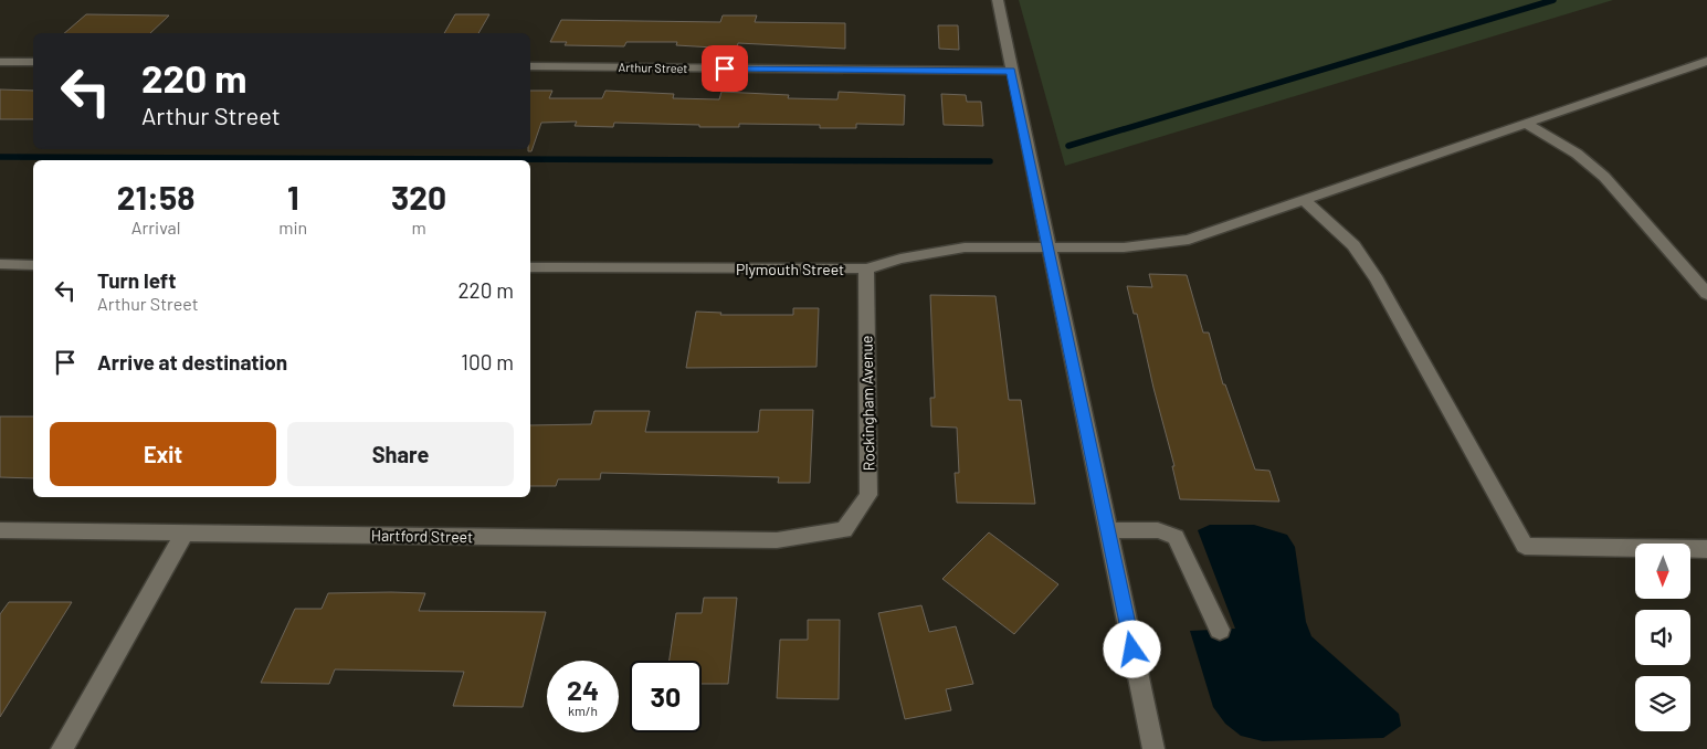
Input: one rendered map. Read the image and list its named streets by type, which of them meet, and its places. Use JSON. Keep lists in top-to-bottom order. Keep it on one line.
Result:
{"streets":{"street":["Arthur Street","Plymouth Street","Rockingham Avenue","Hartford Street"]},"crossings":[["Plymouth Street","Rockingham Avenue"],["Rockingham Avenue","Hartford Street"]],"north":"bottom","page":{"turn":["220 m","Arthur Street"],"eta":["21:58","Arrival","1","min","320","m"],"list":[{"name":"Turn left","note":"Arthur Street","value":"220 m"},{"name":"Arrive at destination","value":"100 m"}],"buttons":["Exit","Share"],"speed":"24 km/h","limit":"30"}}
